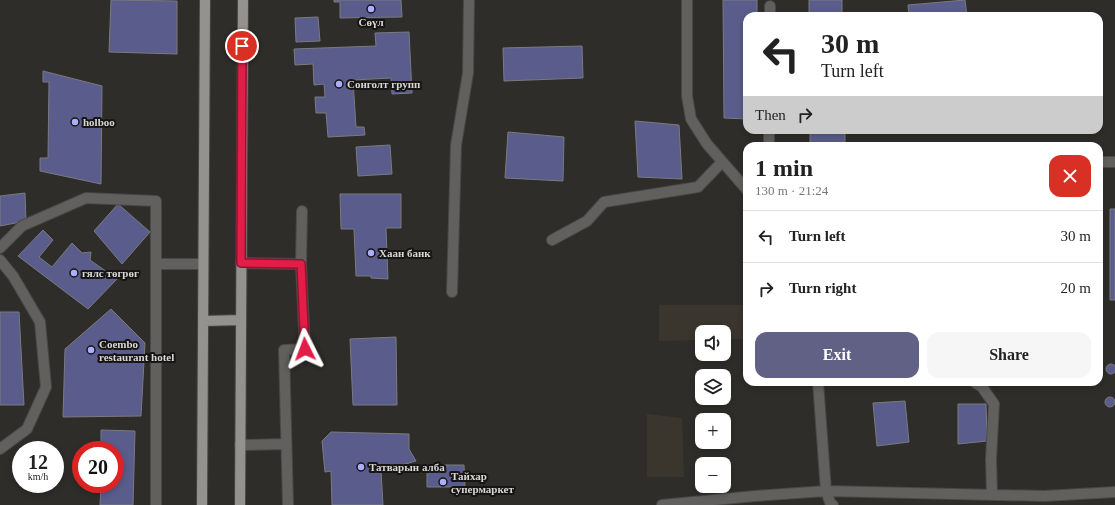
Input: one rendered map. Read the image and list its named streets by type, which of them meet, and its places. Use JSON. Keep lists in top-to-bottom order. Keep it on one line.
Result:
{"places":["Сөүл","Сонголт групп","holboo","Хаан банк","гялс төгрөг","Coembo restaurant hotel","Татварын алба","Тайхар супермаркет"],"page":{"turn":["30 m","Turn left"],"then":"Then","heading":["1 min","130 m · 21:24"],"list":[{"name":"Turn left","value":"30 m"},{"name":"Turn right","value":"20 m"}],"buttons":["Exit","Share"],"map_buttons":["+","−"],"speed":"12 km/h","limit":"20"}}
